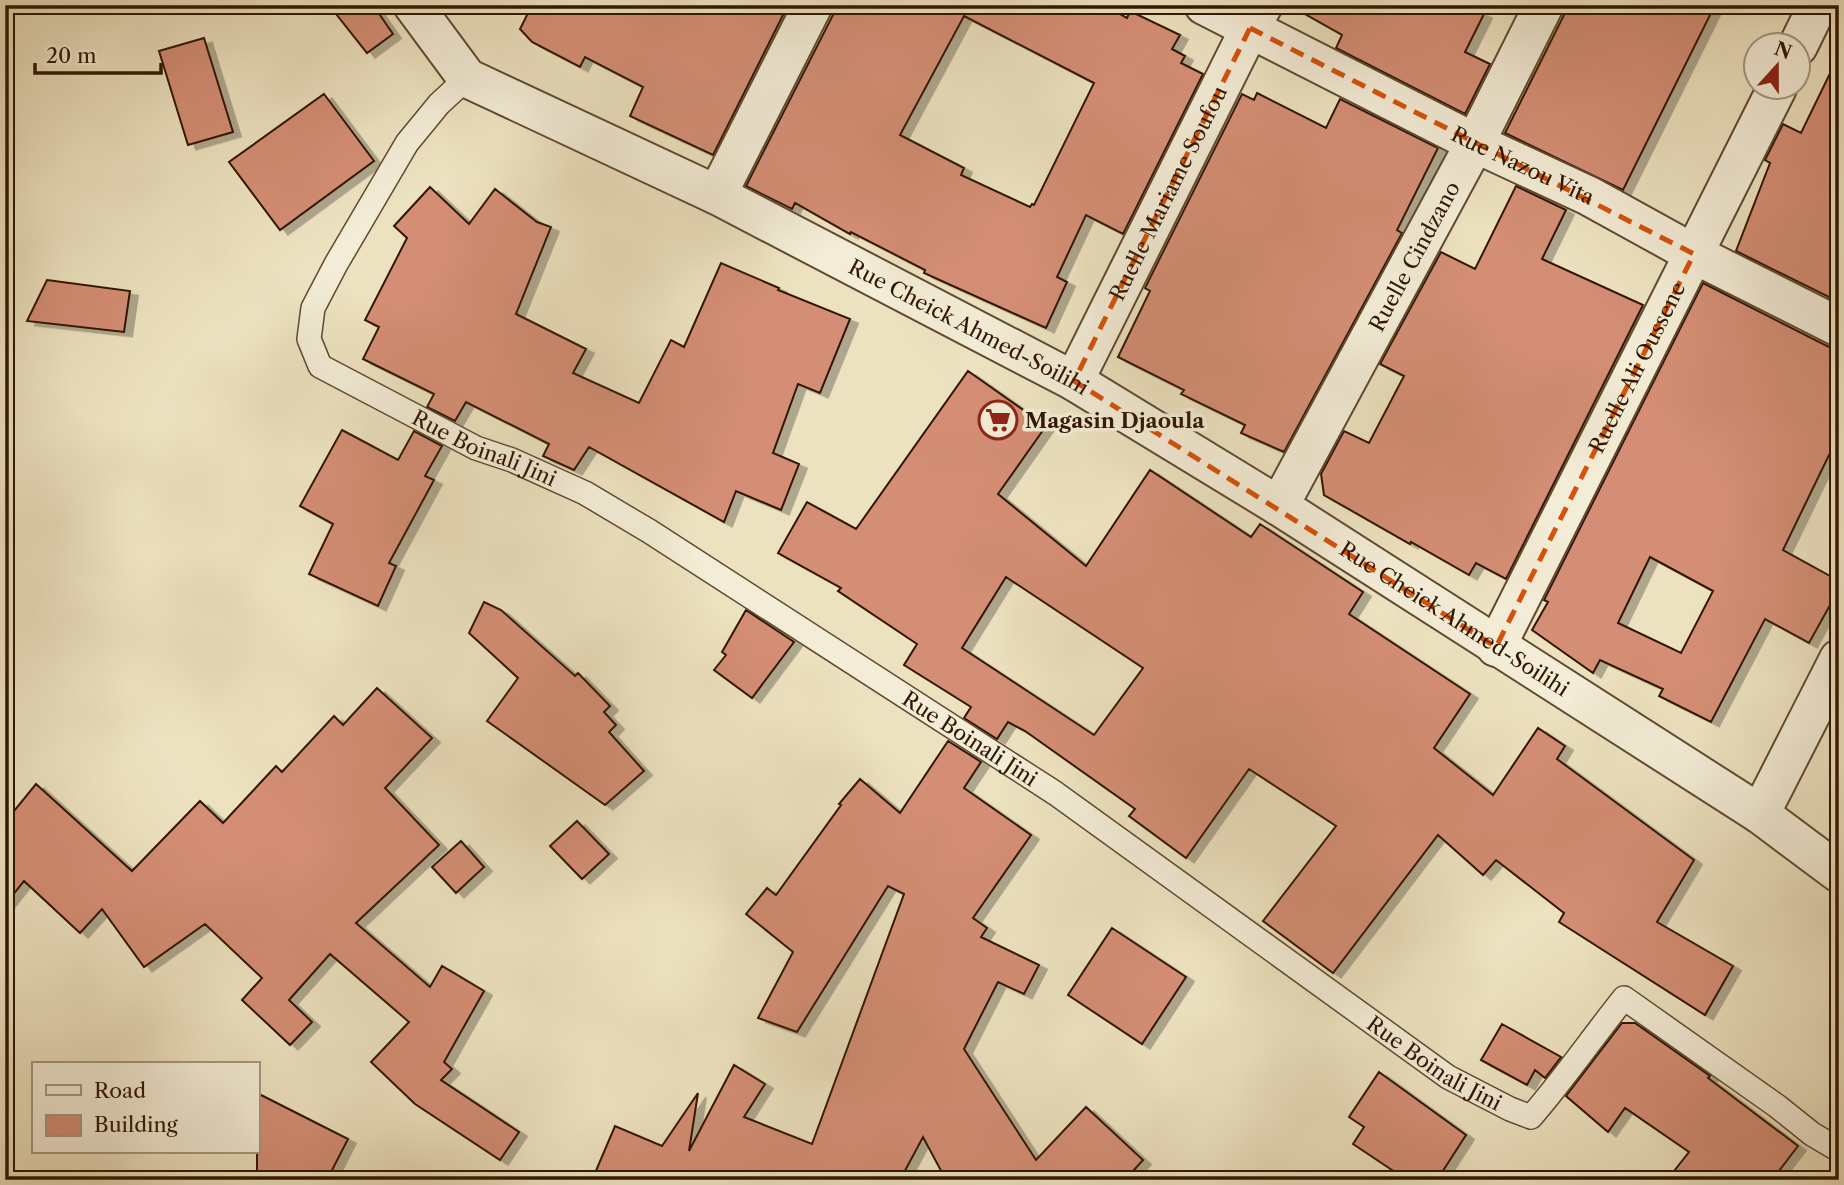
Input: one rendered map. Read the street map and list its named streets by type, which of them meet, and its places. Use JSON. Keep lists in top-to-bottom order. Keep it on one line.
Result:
{"streets":{"street":["Rue Nazou Vita","Ruelle Mariame Soufou","Ruelle Cindzano","Rue Cheick Ahmed-Soilihi","Ruelle Ali Oussene"],"lane":["Rue Boinali Jini"]},"crossings":[["Rue Nazou Vita","Ruelle Mariame Soufou"],["Rue Nazou Vita","Ruelle Cindzano"],["Rue Nazou Vita","Ruelle Ali Oussene"],["Ruelle Mariame Soufou","Rue Cheick Ahmed-Soilihi"],["Ruelle Cindzano","Rue Cheick Ahmed-Soilihi"],["Rue Cheick Ahmed-Soilihi","Ruelle Ali Oussene"],["Rue Cheick Ahmed-Soilihi","Rue Boinali Jini"]],"places":{"supermarket":["Magasin Djaoula"]},"legend":["Road","Building"],"scale_bar":"20 m","north":"top"}
